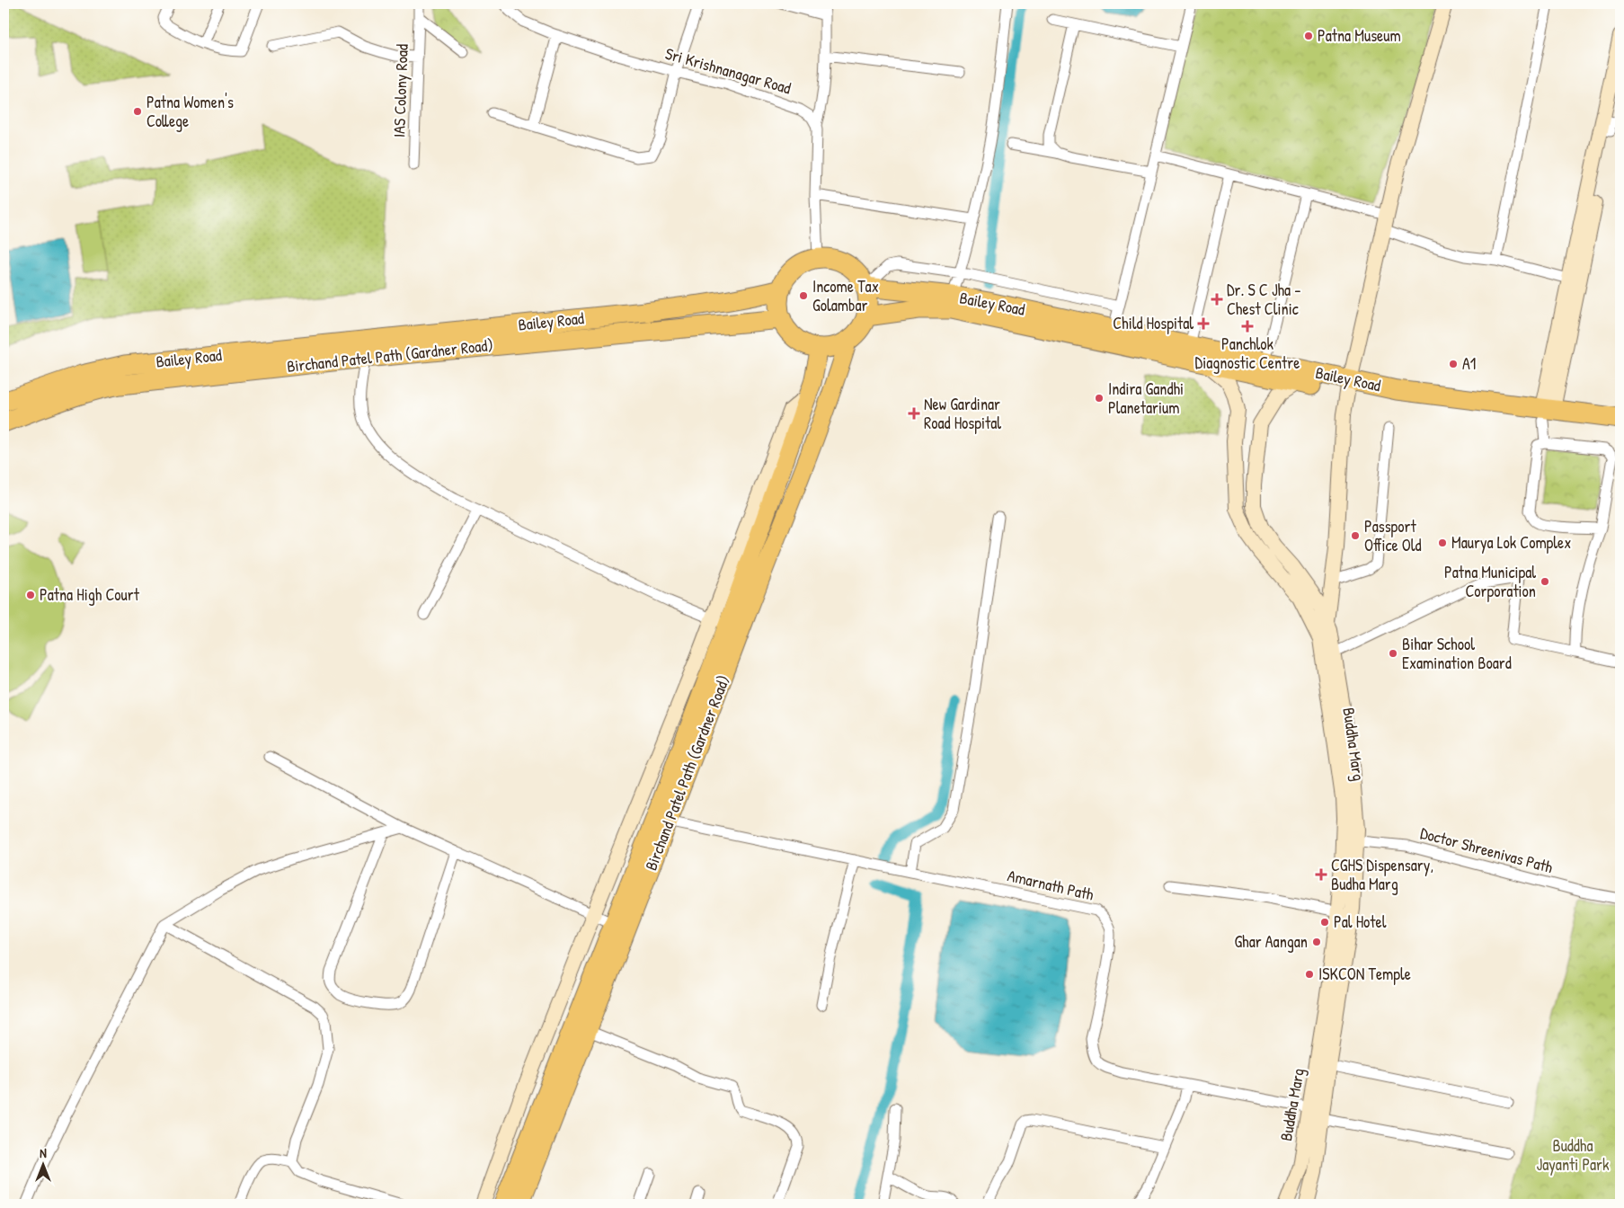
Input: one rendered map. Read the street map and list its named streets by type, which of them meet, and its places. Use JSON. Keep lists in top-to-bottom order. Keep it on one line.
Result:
{"streets":{"highway":["Bailey Road","Birchand Patel Path (Gardner Road)"],"street":["Sri Krishnanagar Road","IAS Colony Road","Buddha Marg","Doctor Shreenivas Path","Amarnath Path"]},"crossings":[["Bailey Road","Birchand Patel Path (Gardner Road)"],["Bailey Road","Buddha Marg"],["Birchand Patel Path (Gardner Road)","Amarnath Path"],["Buddha Marg","Doctor Shreenivas Path"],["Buddha Marg","Amarnath Path"]],"parks":["Buddha Jayanti Park"],"places":{"other":["Patna Museum","Patna Women's College","Income Tax Golambar","A1","Indira Gandhi Planetarium","Passport Office Old","Maurya Lok Complex","Patna Municipal Corporation","Patna High Court","Bihar School Examination Board","Pal Hotel","Ghar Aangan","ISKCON Temple"],"health":["Dr. S C Jha - Chest Clinic","Child Hospital","Panchlok Diagnostic Centre","New Gardinar Road Hospital","CGHS Dispensary, Budha Marg"]},"north":"top"}
